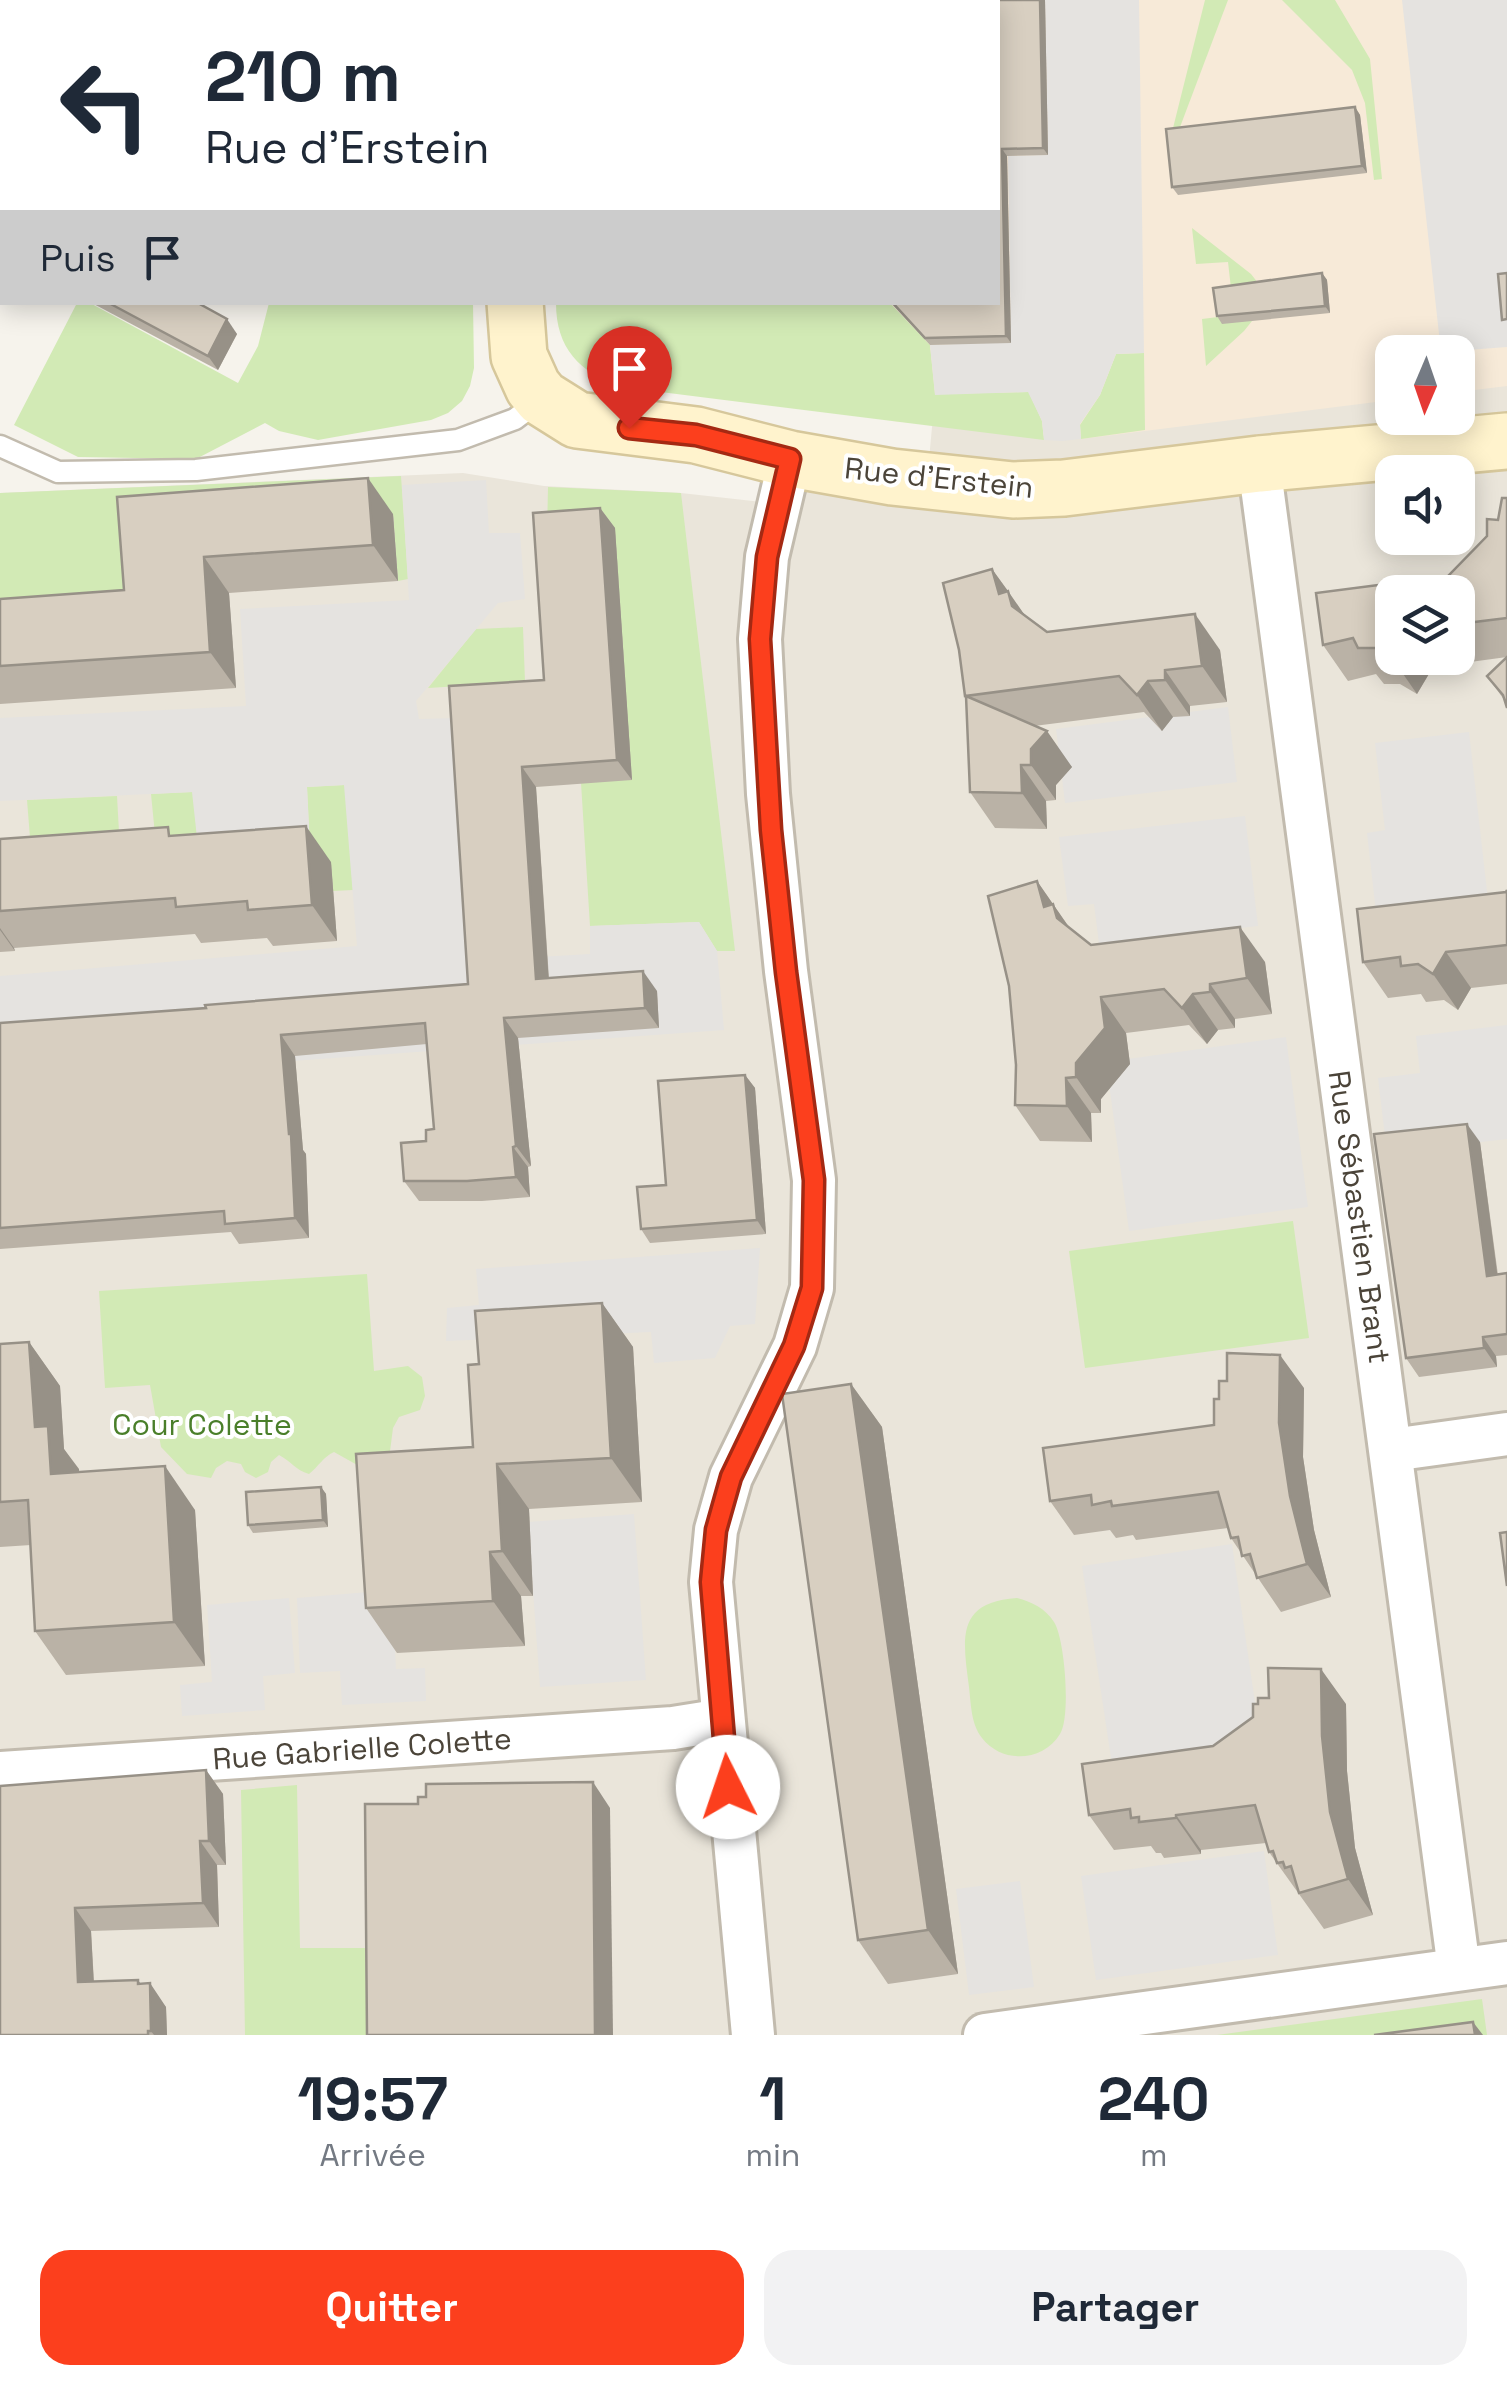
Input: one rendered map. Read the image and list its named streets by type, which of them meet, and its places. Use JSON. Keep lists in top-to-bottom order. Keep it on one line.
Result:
{"streets":{"street":["Rue d'Erstein","Rue Sébastien Brant","Rue Gabrielle Colette"]},"crossings":[["Rue d'Erstein","Rue Sébastien Brant"]],"parks":["Cour Colette"],"north":"bottom","page":{"turn":["210 m","Rue d'Erstein"],"then":"Puis","eta":["19:57","Arrivée","1","min","240","m"],"buttons":["Quitter","Partager"]}}
